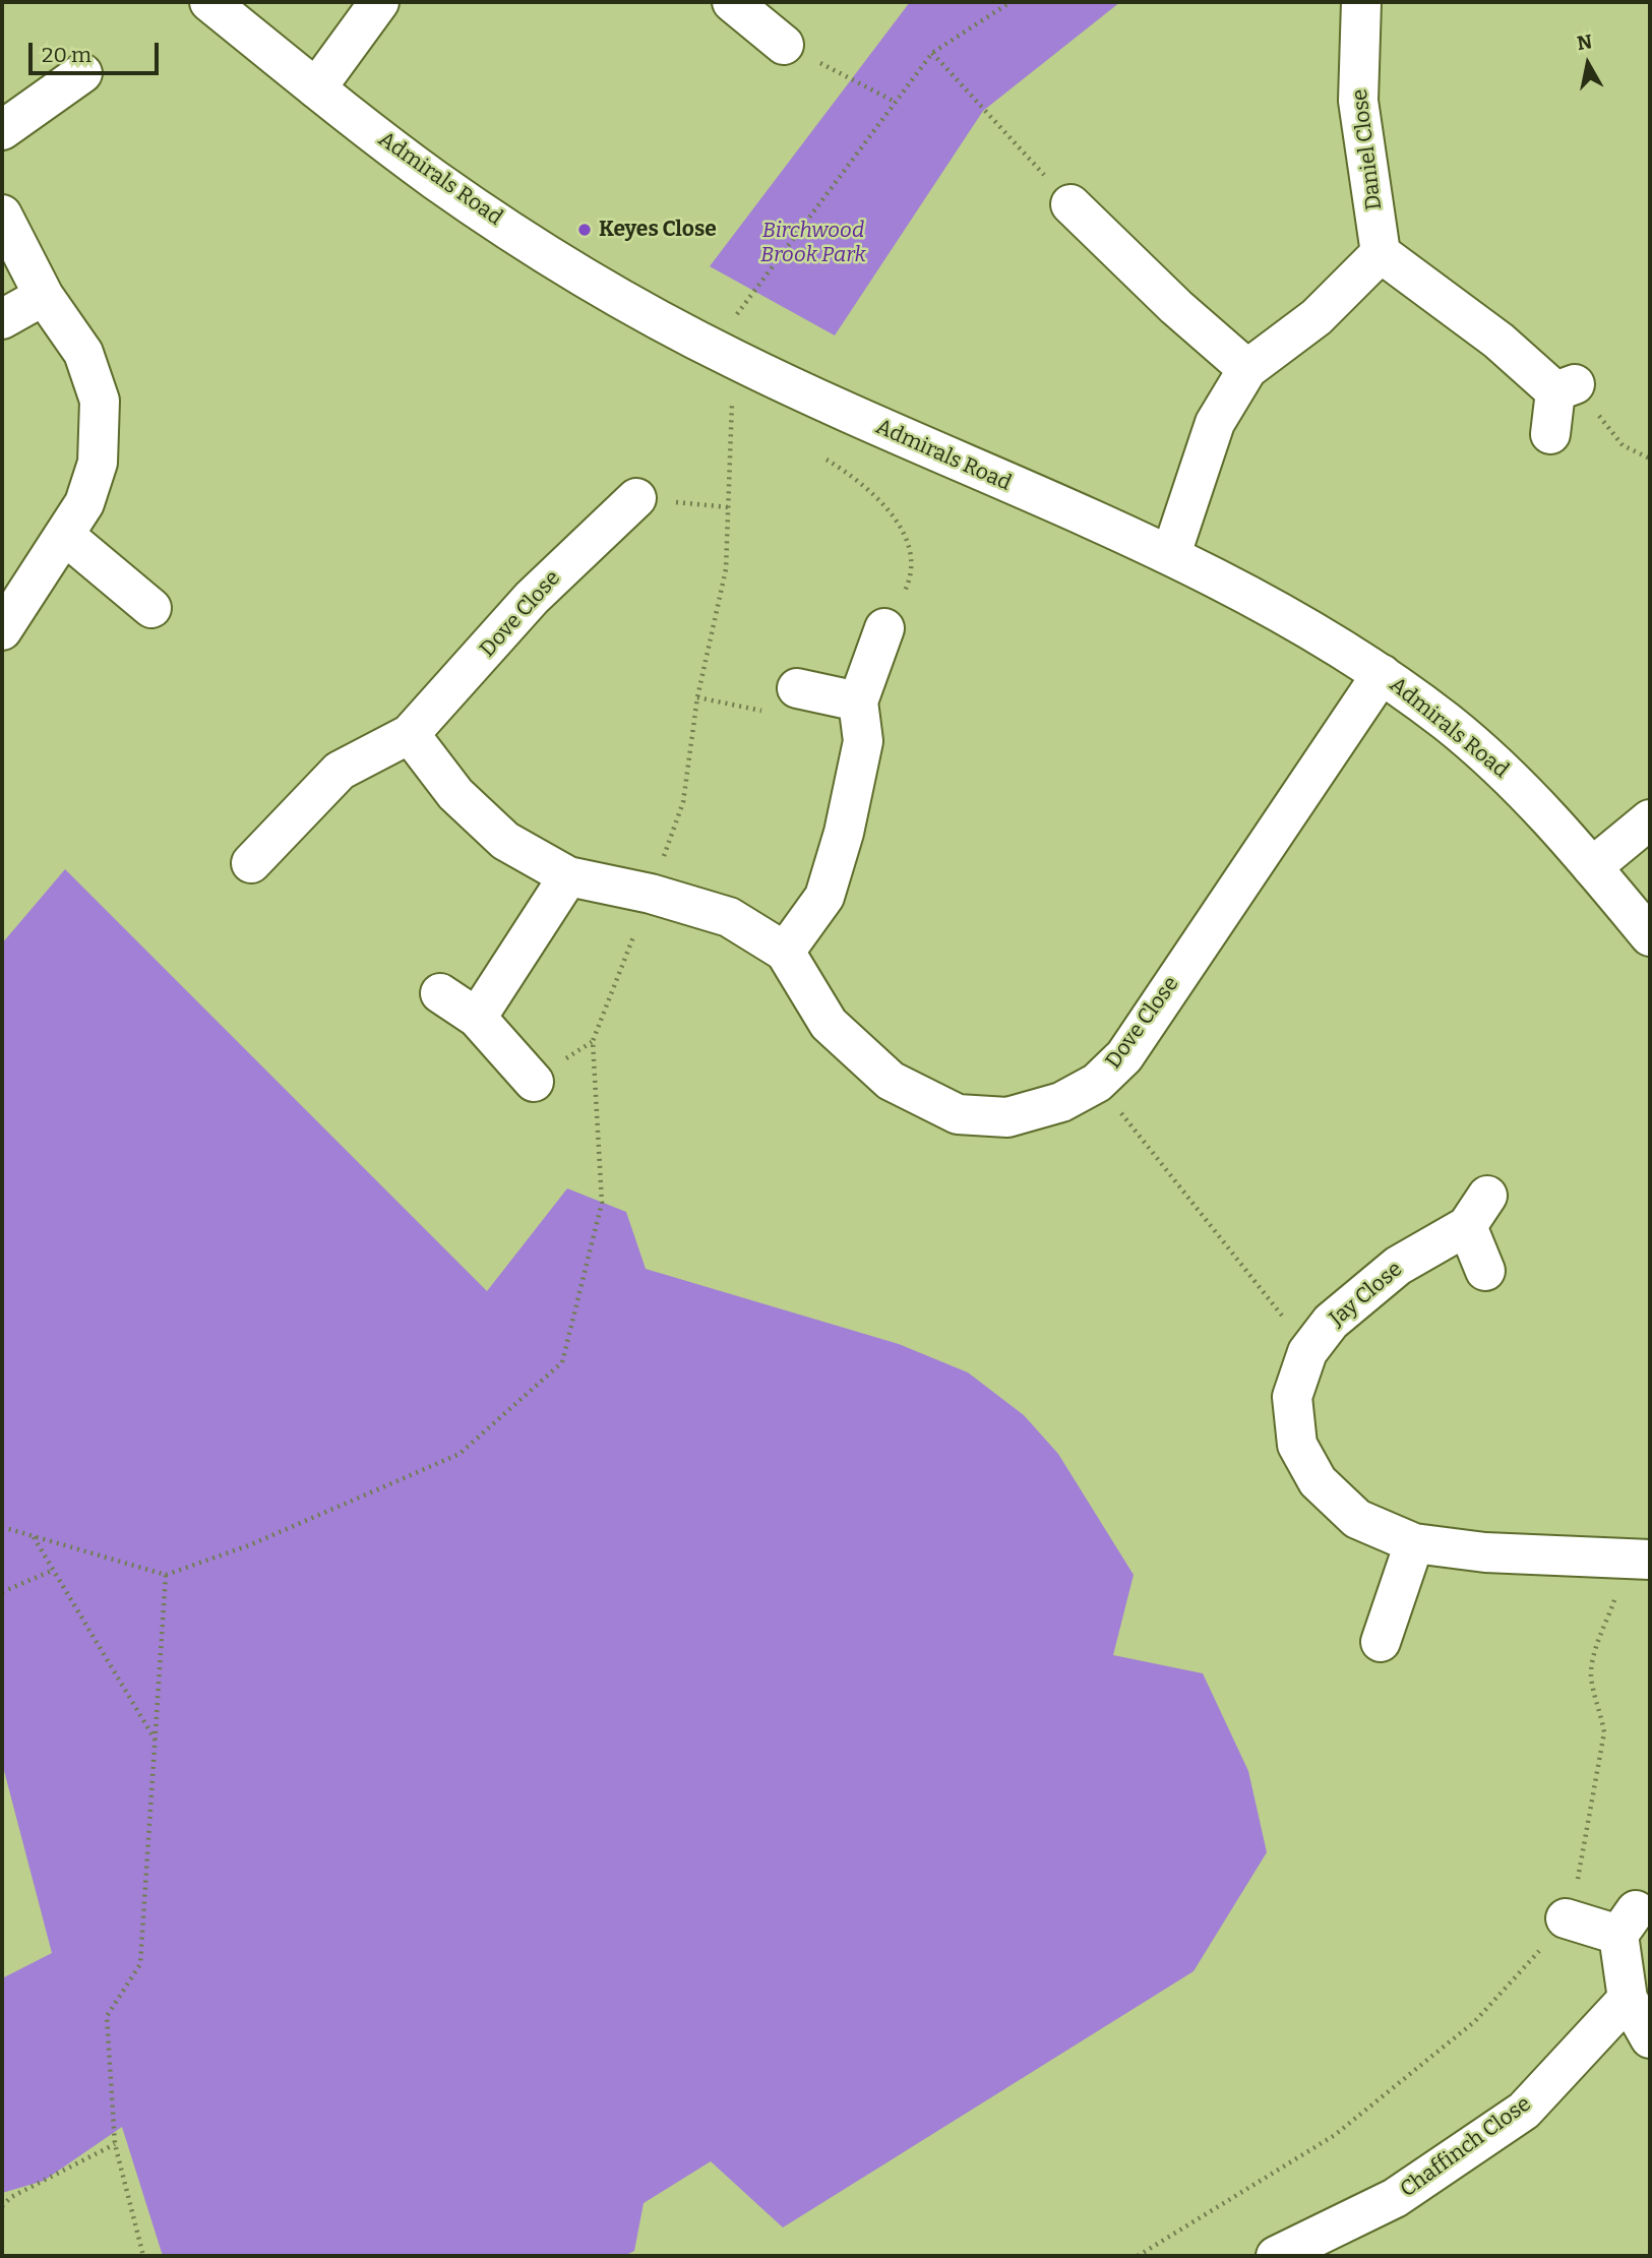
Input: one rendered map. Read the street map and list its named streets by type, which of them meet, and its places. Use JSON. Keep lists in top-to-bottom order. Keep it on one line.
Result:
{"streets":{"street":["Daniel Close","Admirals Road","Dove Close","Jay Close","Chaffinch Close"]},"crossings":[["Admirals Road","Dove Close"]],"parks":["Birchwood Brook Park"],"places":["Keyes Close"],"scale_bar":"20 m","north":"top"}
